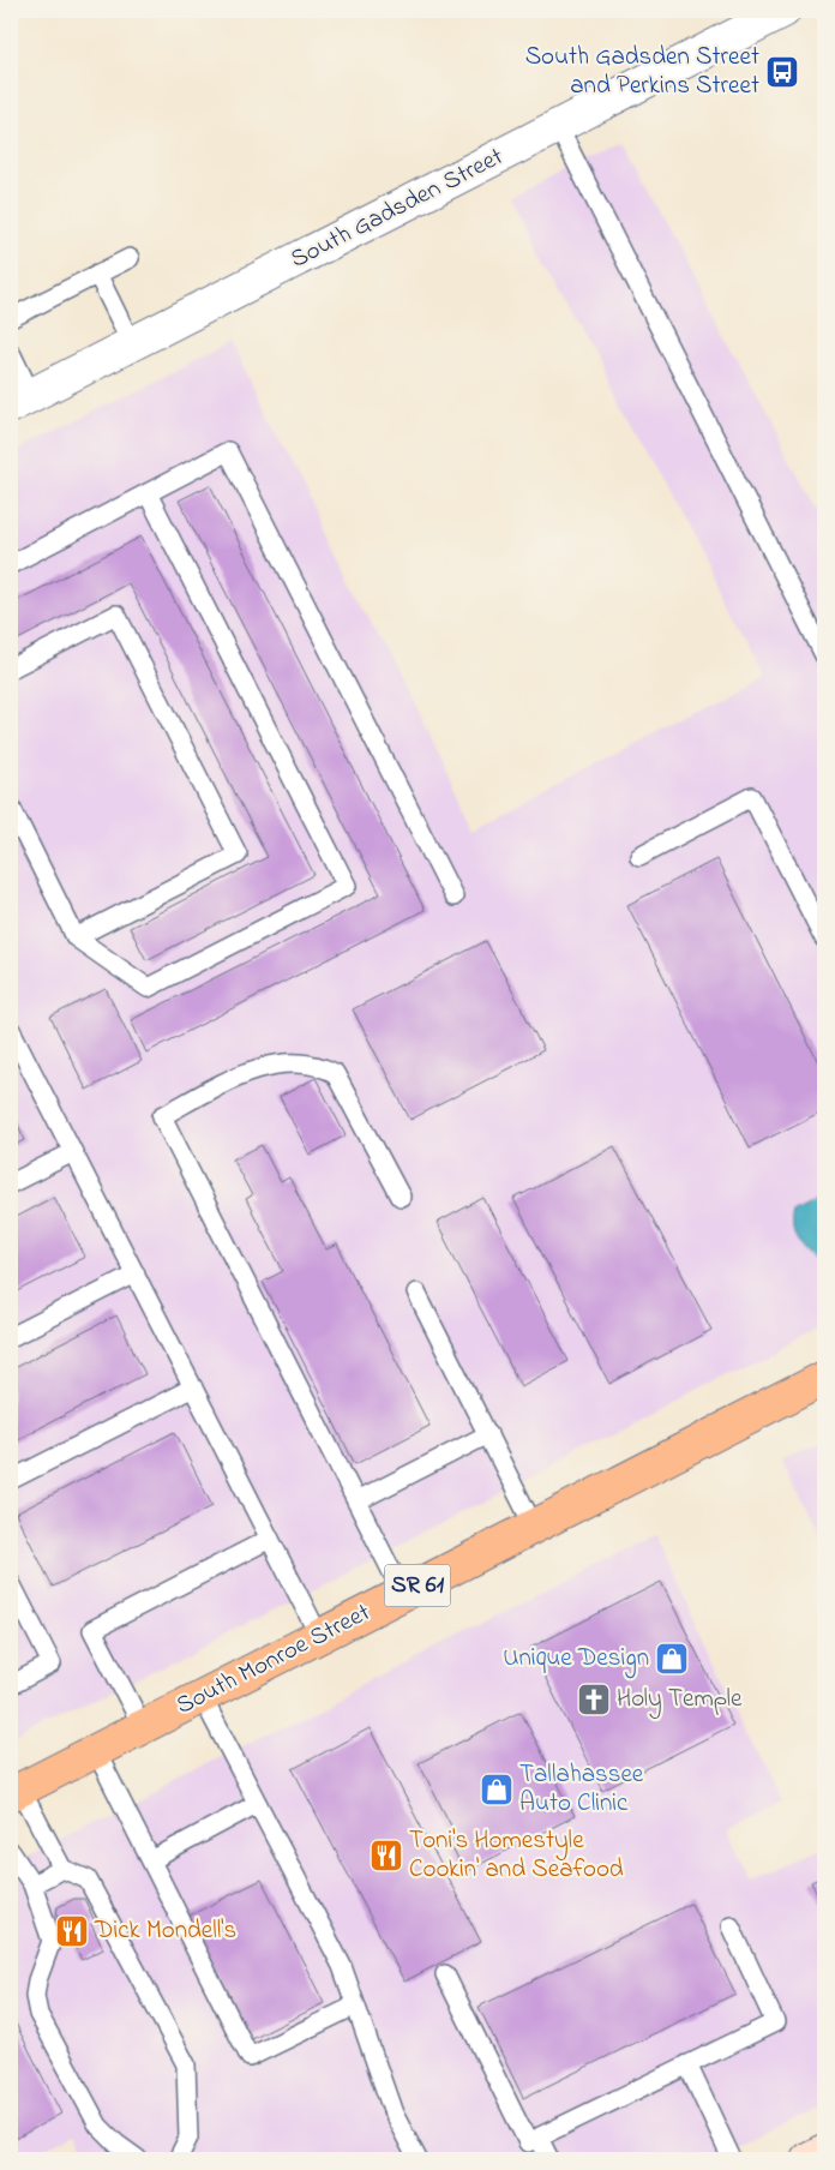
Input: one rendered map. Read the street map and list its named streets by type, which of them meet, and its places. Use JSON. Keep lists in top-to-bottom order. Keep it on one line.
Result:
{"streets":{"main road":["SR 61","South Monroe Street"],"street":["South Gadsden Street"]},"places":{"bus stop":["South Gadsden Street and Perkins Street"],"shop":["Unique Design","Tallahassee Auto Clinic"],"church":["Holy Temple"],"restaurant":["Toni's Homestyle Cookin' and Seafood","Dick Mondell's"]}}
